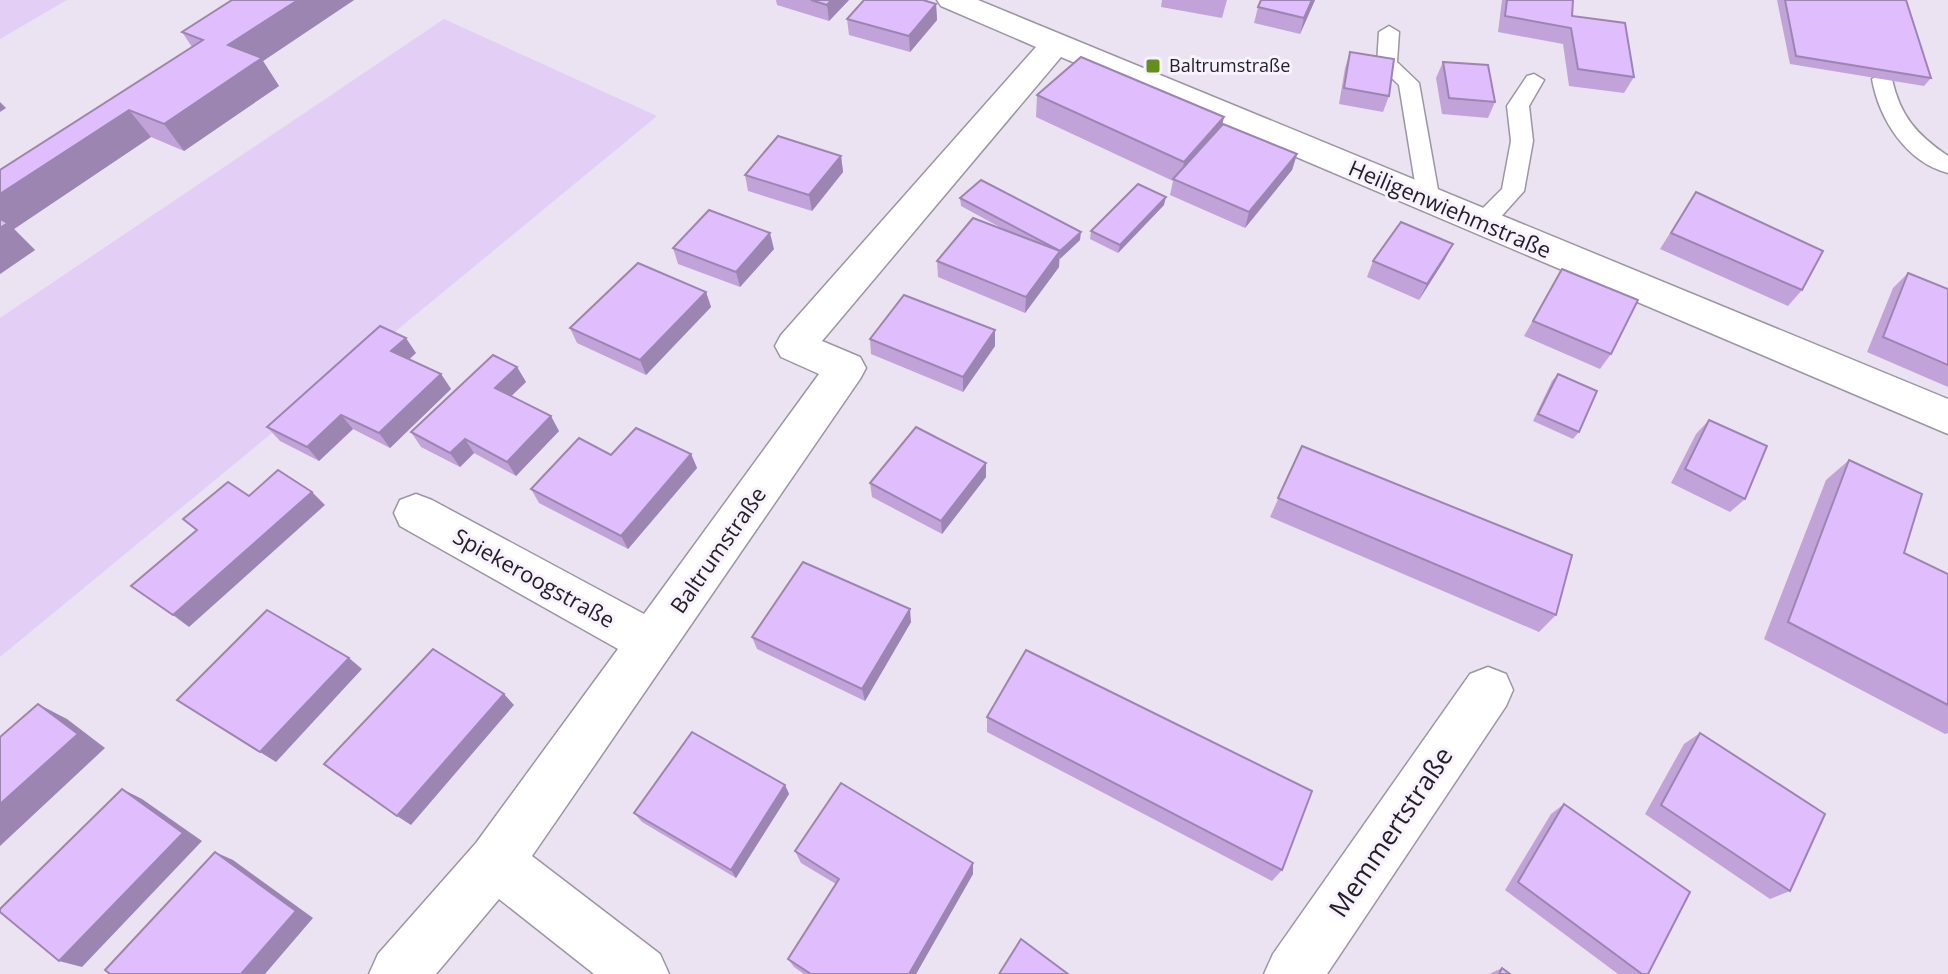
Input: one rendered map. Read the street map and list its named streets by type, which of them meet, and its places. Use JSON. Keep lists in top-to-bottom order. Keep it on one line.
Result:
{"streets":{"street":["Heiligenwiehmstraße","Baltrumstraße","Spiekeroogstraße","Memmertstraße"]},"crossings":[["Heiligenwiehmstraße","Baltrumstraße"],["Baltrumstraße","Spiekeroogstraße"]],"places":{"transit":["Baltrumstraße"]}}
